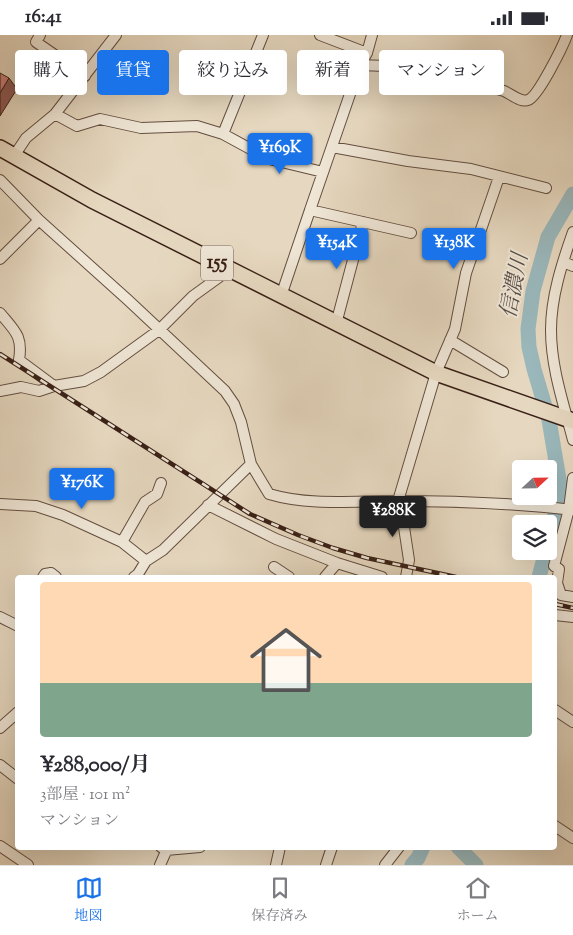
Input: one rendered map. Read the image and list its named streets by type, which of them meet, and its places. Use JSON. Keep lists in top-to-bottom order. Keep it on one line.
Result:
{"streets":{"highway":["155"]},"water":["信濃川"],"north":"right","page":{"status":"16:41","chip":["購入","賃貸","絞り込み","新着","マンション"],"price":["¥169K","¥154K","¥138K","¥176K","¥288K"],"list":[{"name":"¥288,000/月","note":"3部屋 · 101 m² · マンション"}],"tabs":["地図","保存済み","ホーム"]}}
